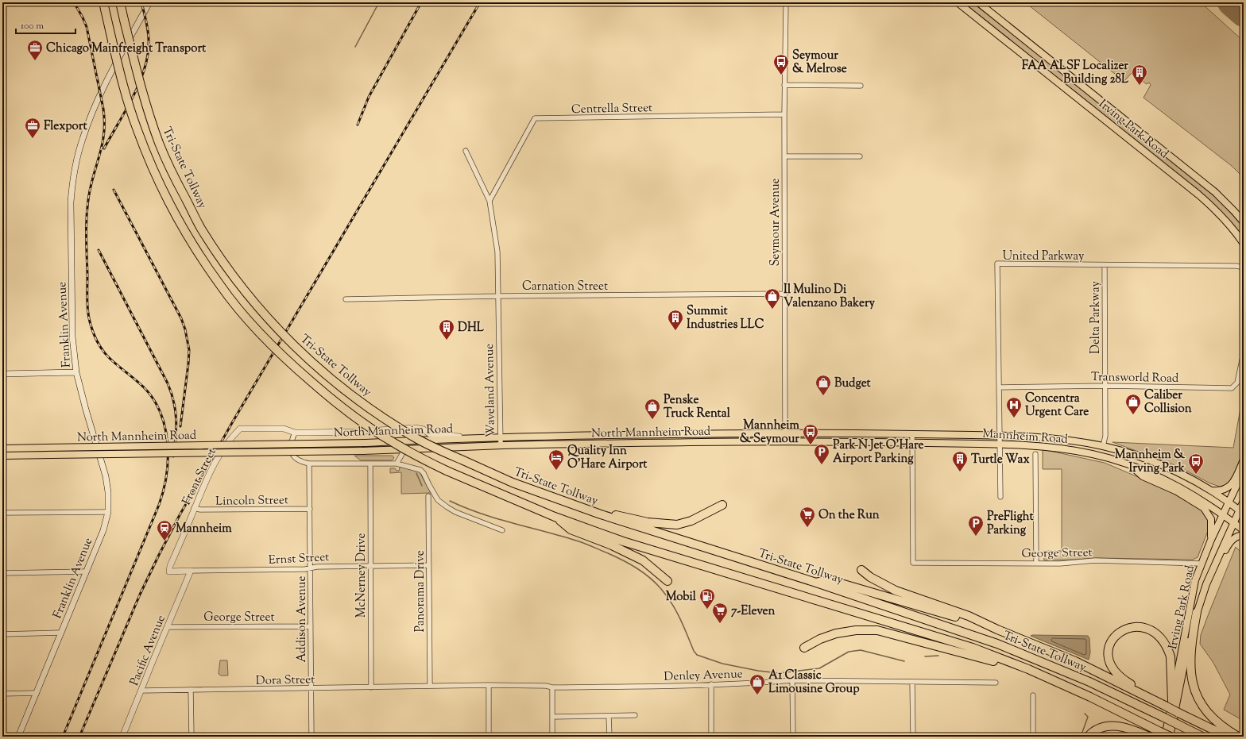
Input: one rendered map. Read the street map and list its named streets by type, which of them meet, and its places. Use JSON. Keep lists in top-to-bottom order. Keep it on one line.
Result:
{"streets":{"highway":["Tri-State Tollway"],"main road":["Irving Park Road","Franklin Avenue","North Mannheim Road","Mannheim Road","Front Street","Ernst Street","Pacific Avenue"],"street":["Centrella Street","Seymour Avenue","United Parkway","Carnation Street","Delta Parkway","Transworld Road","Waveland Avenue","Lincoln Street","George Street","McNerney Drive","Panorama Drive","Addison Avenue","Denley Avenue","Dora Street"]},"crossings":[["Centrella Street","Seymour Avenue"],["Centrella Street","Waveland Avenue"],["Irving Park Road","Tri-State Tollway"],["Irving Park Road","Mannheim Road"],["Irving Park Road","George Street"],["Seymour Avenue","Carnation Street"],["Seymour Avenue","North Mannheim Road"],["Seymour Avenue","Mannheim Road"],["United Parkway","Delta Parkway"],["United Parkway","Transworld Road"],["United Parkway","Mannheim Road"],["Carnation Street","Waveland Avenue"],["Delta Parkway","Transworld Road"],["Delta Parkway","Mannheim Road"],["Waveland Avenue","North Mannheim Road"],["North Mannheim Road","Mannheim Road"],["Mannheim Road","George Street"],["Front Street","Lincoln Street"],["Front Street","Ernst Street"],["Lincoln Street","Addison Avenue"],["George Street","Addison Avenue"],["George Street","Pacific Avenue"],["Ernst Street","McNerney Drive"],["Ernst Street","Panorama Drive"],["Ernst Street","Addison Avenue"],["Ernst Street","Pacific Avenue"],["McNerney Drive","Dora Street"],["Panorama Drive","Denley Avenue"],["Panorama Drive","Dora Street"],["Addison Avenue","Dora Street"],["Pacific Avenue","Dora Street"],["Denley Avenue","Dora Street"]],"places":{"office":["Chicago Mainfreight Transport","Flexport"],"bus stop":["Seymour & Melrose","Mannheim & Seymour","Mannheim & Irving Park"],"building":["FAA ALSF Localizer Building 28L","Summit Industries LLC","DHL","Turtle Wax"],"shop":["Il Mulino Di Valenzano Bakery","Budget","Caliber Collision","Penske Truck Rental","A1 Classic Limousine Group"],"hospital":["Concentra Urgent Care"],"parking":["Park N Jet O'Hare Airport Parking","PreFlight Parking"],"hotel":["Quality Inn O'Hare Airport"],"supermarket":["On the Run","7-Eleven"],"station":["Mannheim"],"fuel station":["Mobil"]},"scale_bar":"100 m"}
